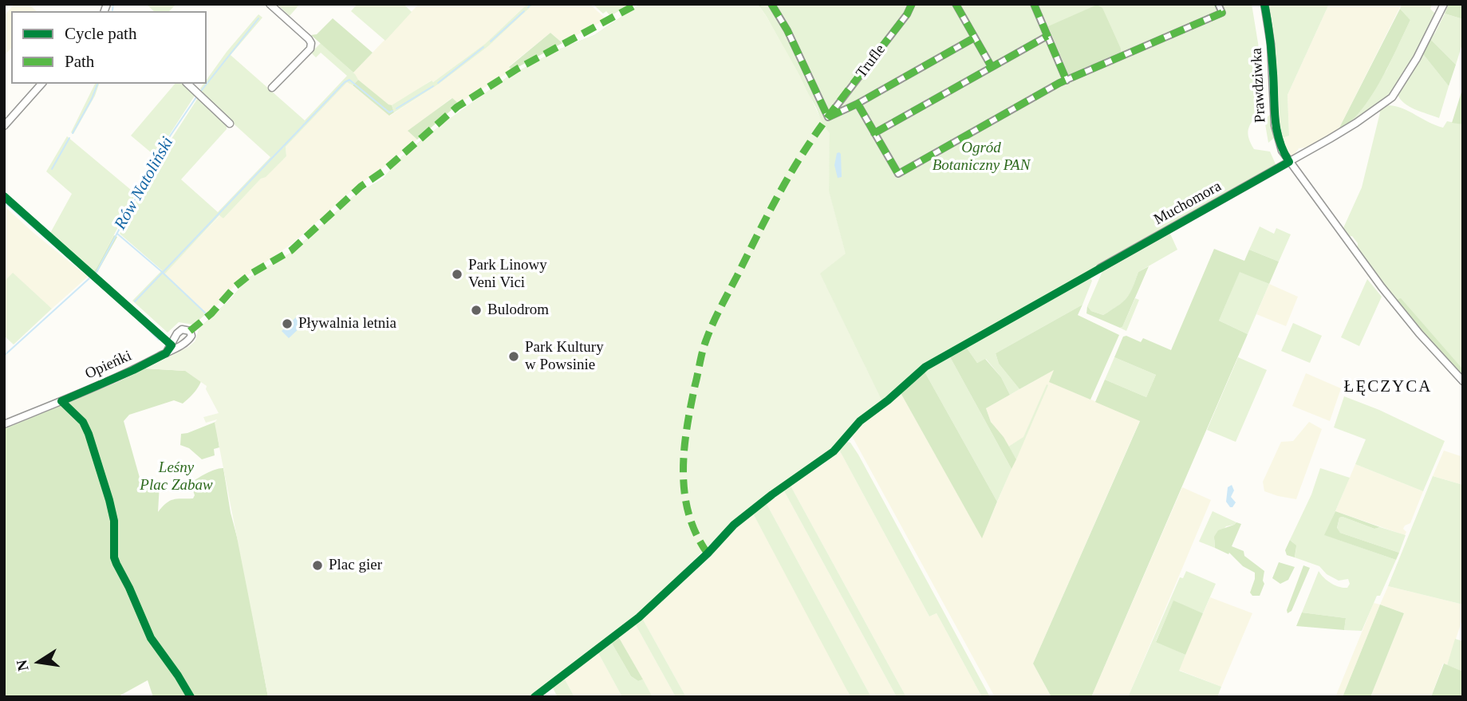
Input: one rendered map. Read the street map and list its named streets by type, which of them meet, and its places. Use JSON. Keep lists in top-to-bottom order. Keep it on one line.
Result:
{"streets":{"street":["Trufle","Prawdziwka","Muchomora","Opieńki"]},"crossings":[["Prawdziwka","Muchomora"]],"districts":["ŁĘCZYCA"],"water":["Rów Natoliński"],"parks":["Ogród Botaniczny PAN","Leśny Plac Zabaw"],"places":["Park Linowy Veni Vici","Bulodrom","Pływalnia letnia","Park Kultury w Powsinie","Plac gier"],"legend":["Cycle path","Path"],"north":"left"}
